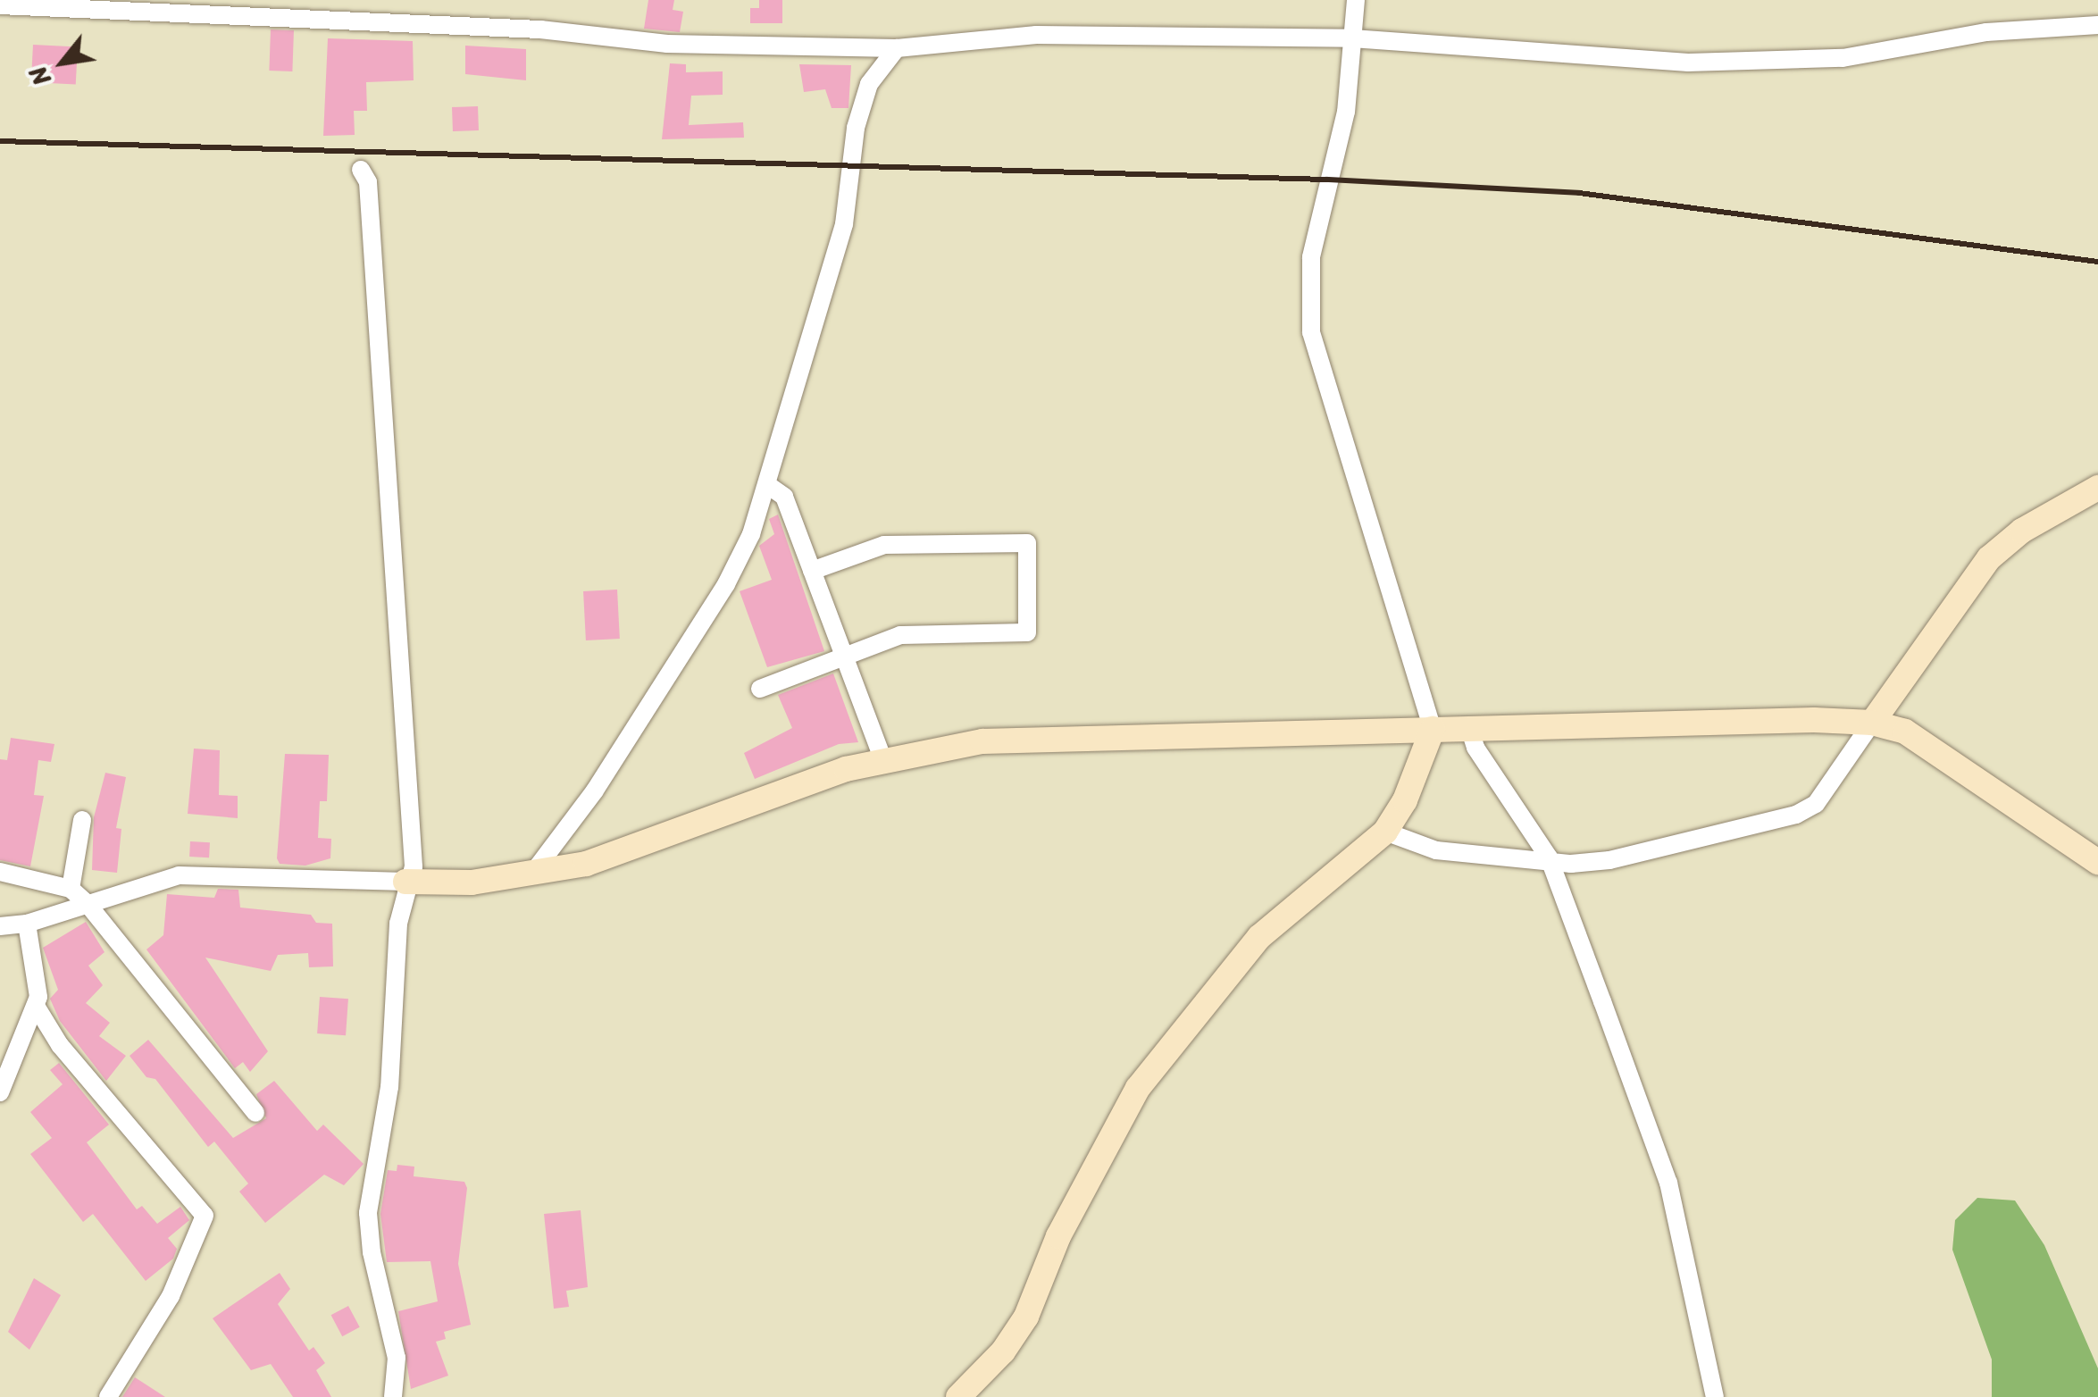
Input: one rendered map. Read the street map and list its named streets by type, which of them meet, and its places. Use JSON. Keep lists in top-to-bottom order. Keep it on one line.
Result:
{"north":"bottom left"}
